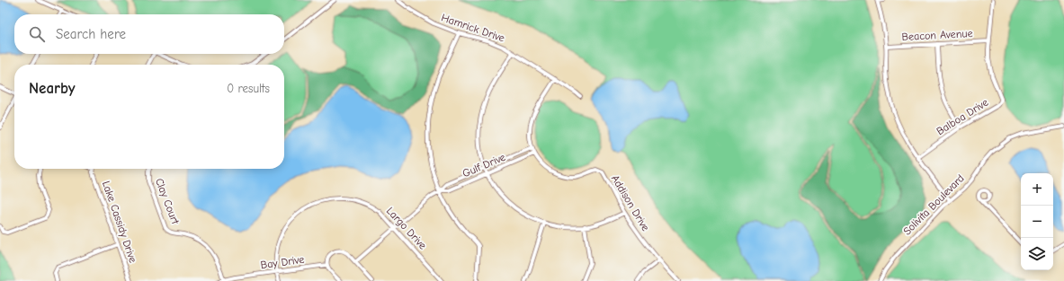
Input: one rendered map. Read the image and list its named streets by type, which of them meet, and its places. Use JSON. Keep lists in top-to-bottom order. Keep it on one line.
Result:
{"streets":{"street":["Hamrick Drive","Beacon Avenue","Balboa Drive","Gulf Drive","Clay Court","Addison Drive","Solivita Boulevard","Lake Cassidy Drive","Largo Drive","Bay Drive"]},"crossings":[["Hamrick Drive","Addison Drive"],["Beacon Avenue","Balboa Drive"],["Gulf Drive","Addison Drive"],["Gulf Drive","Largo Drive"],["Clay Court","Bay Drive"],["Largo Drive","Bay Drive"]],"page":{"search":"Search here","heading":["Nearby","0 results"],"map_buttons":["+","−"]}}
